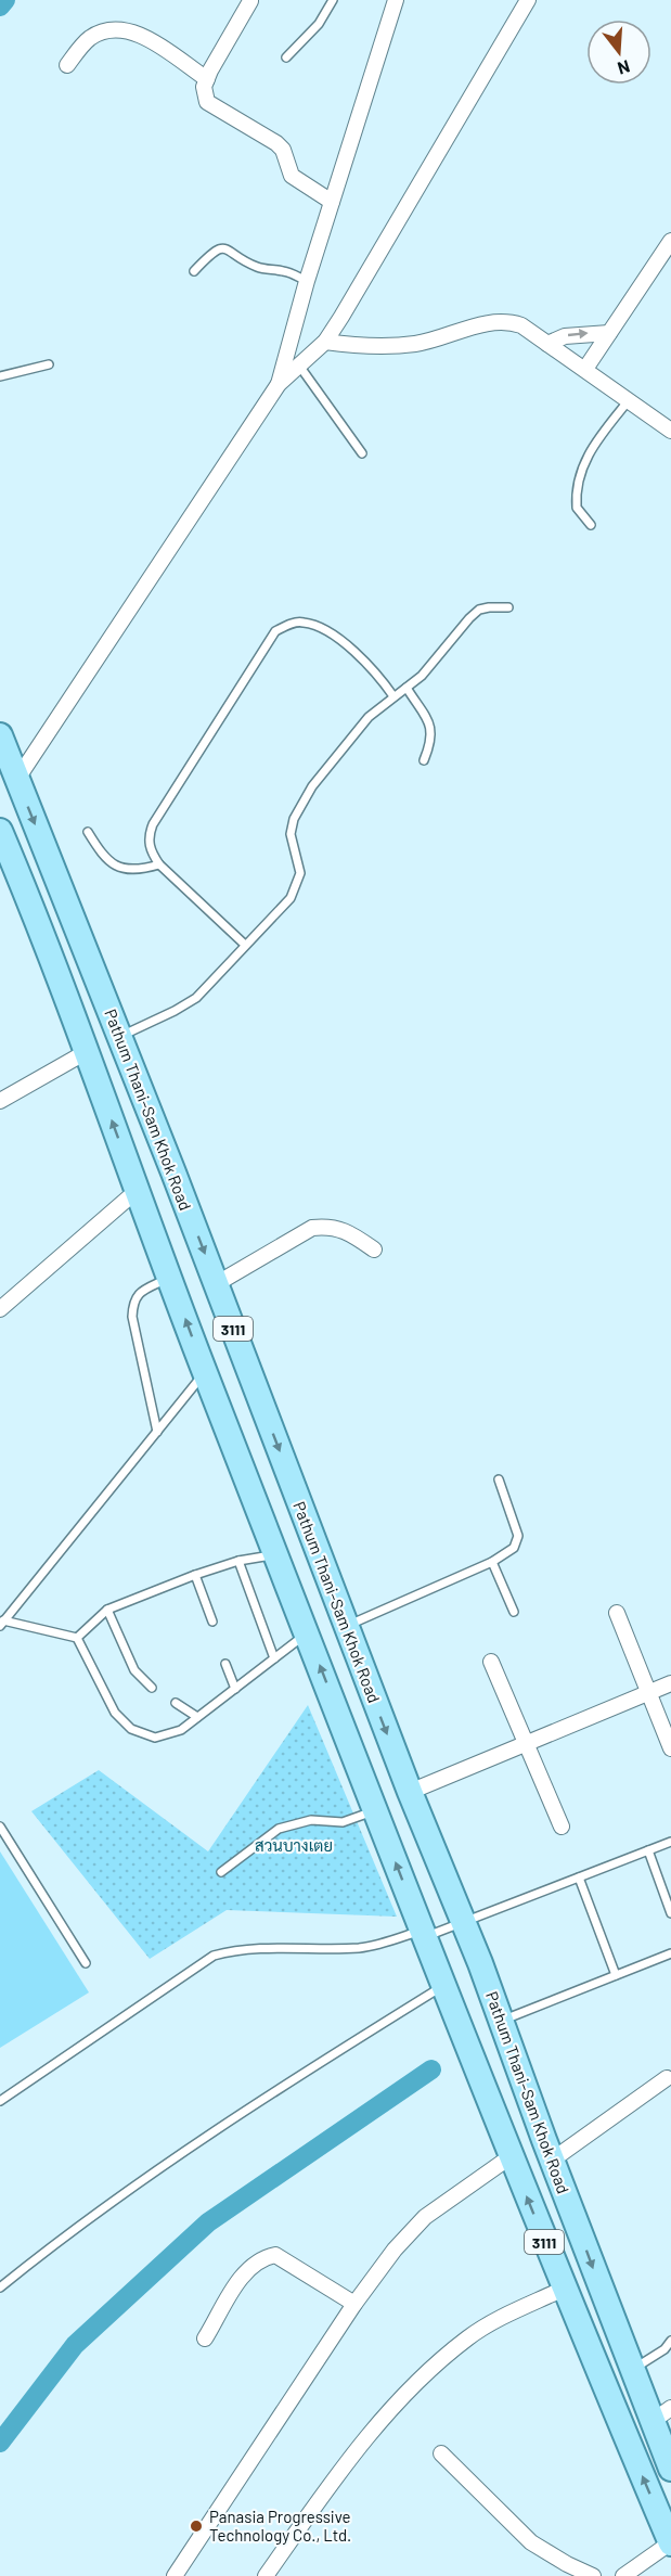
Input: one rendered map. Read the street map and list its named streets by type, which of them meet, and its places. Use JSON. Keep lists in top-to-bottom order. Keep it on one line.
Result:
{"streets":{"main road":["Pathum Thani–Sam Khok Road","3111"]},"parks":["สวนบางเตย"],"places":["Panasia Progressive Technology Co., Ltd."],"north":"bottom"}
